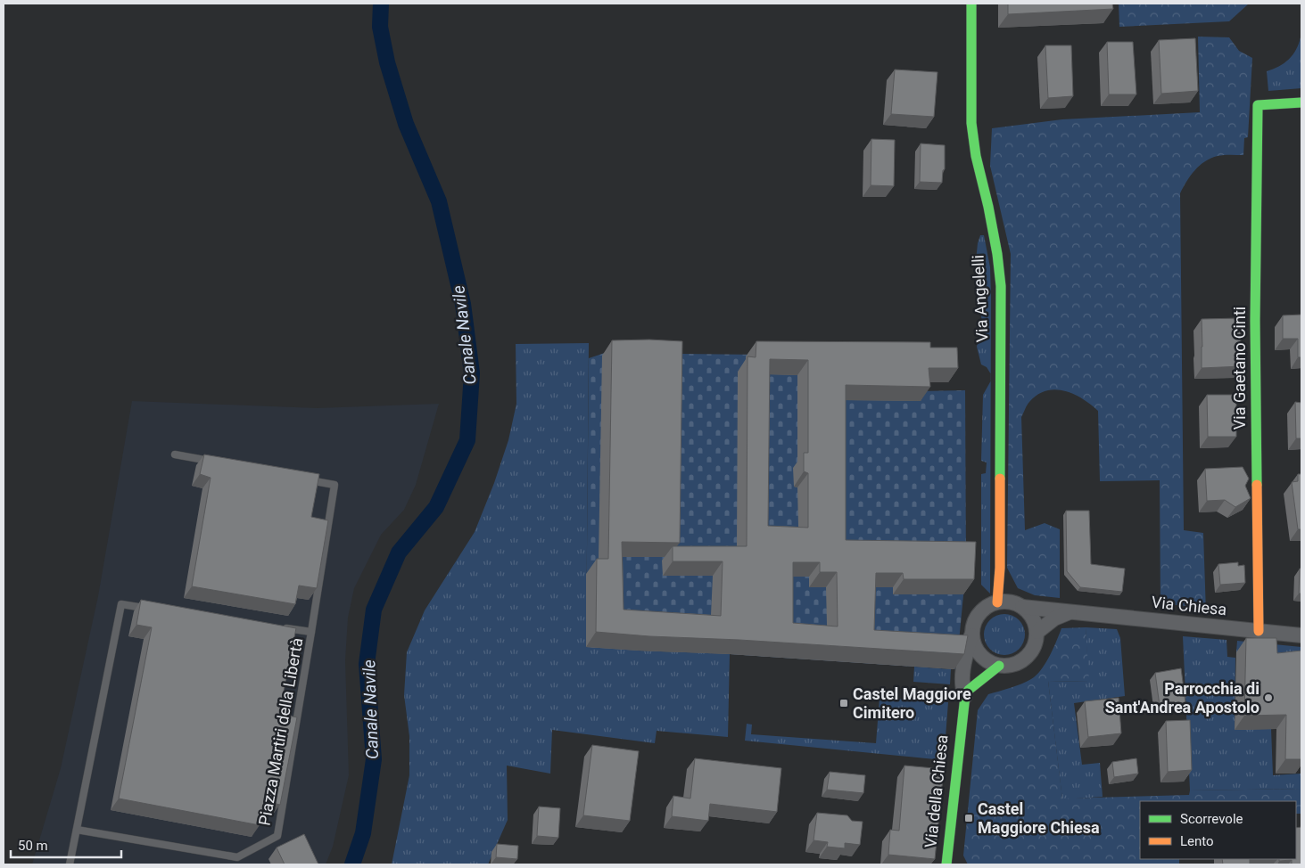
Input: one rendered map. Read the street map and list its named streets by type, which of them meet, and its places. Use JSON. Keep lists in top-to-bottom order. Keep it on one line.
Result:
{"streets":{"street":["Via Angelelli","Via Gaetano Cinti","Via Chiesa","Via della Chiesa"],"lane":["Piazza Martiri della Libertà"]},"crossings":[["Via Angelelli","Via Chiesa"],["Via Angelelli","Via della Chiesa"],["Via Gaetano Cinti","Via Chiesa"],["Via Chiesa","Via della Chiesa"]],"water":["Canale Navile"],"places":{"other":["Parrocchia di Sant'Andrea Apostolo"],"transit":["Castel Maggiore Cimitero","Castel Maggiore Chiesa"]},"legend":["Scorrevole","Lento"],"scale_bar":"50 m"}
